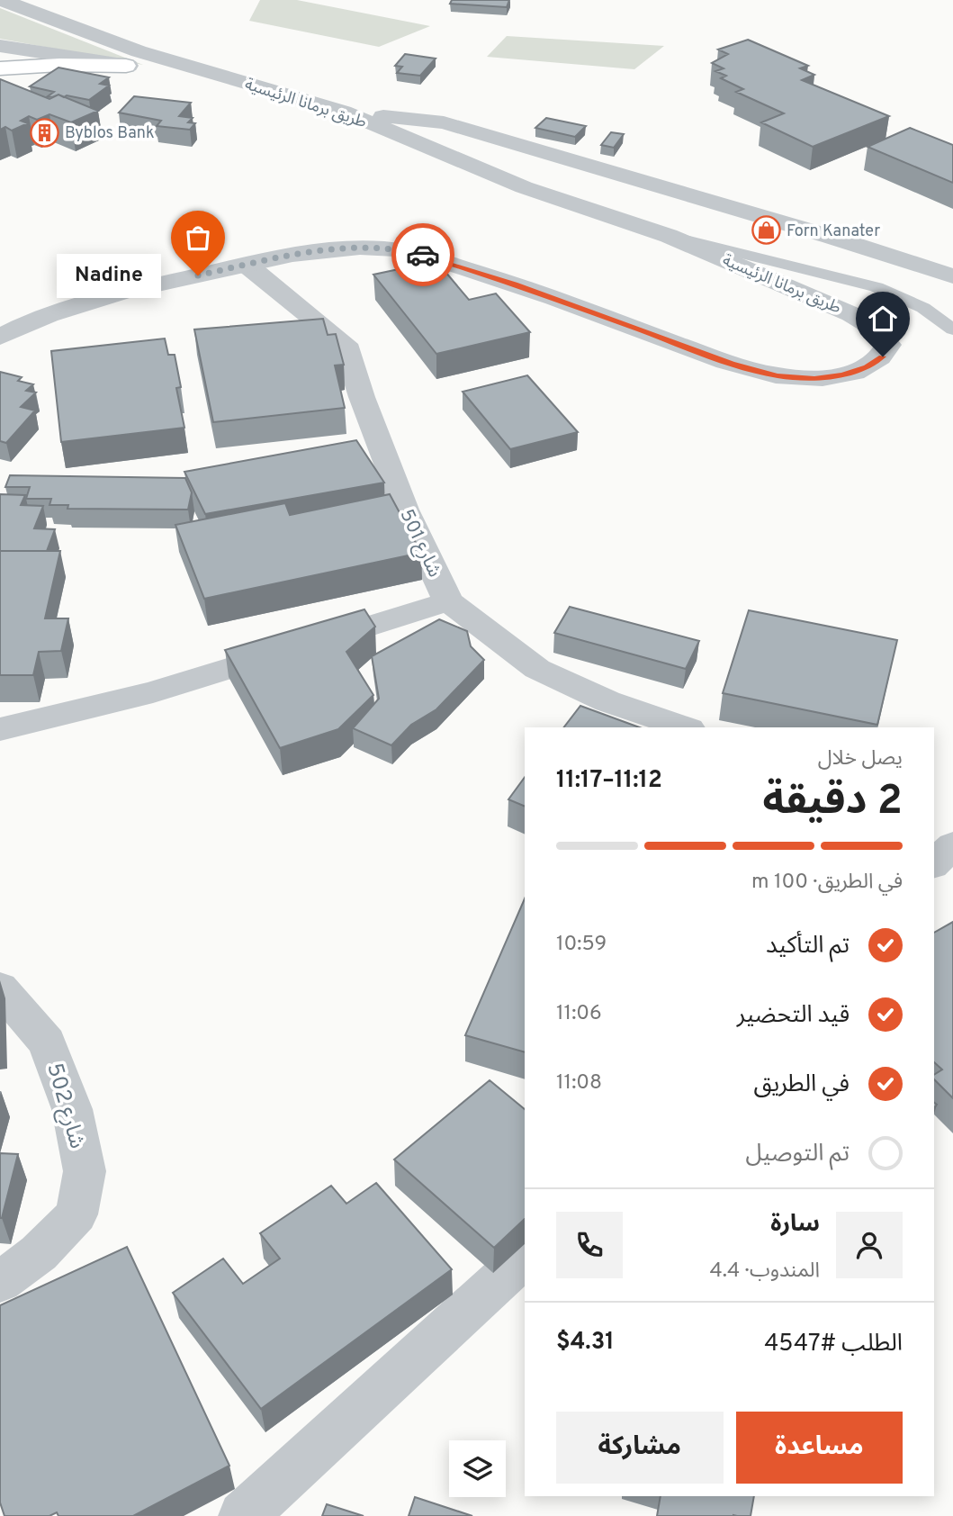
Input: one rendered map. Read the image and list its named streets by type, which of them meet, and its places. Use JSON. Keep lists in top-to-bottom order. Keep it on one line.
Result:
{"streets":{"street":["طريق برمانا الرئيسية","شارع 501","شارع 502"]},"crossings":[["طريق برمانا الرئيسية","شارع 501"]],"places":{"building":["Byblos Bank"],"shop":["Forn Kanater"],"other":["Nadine"]},"page":{"bubble":"Nadine","heading":["2 دقيقة","يصل خلال","11:12–11:17"],"panel":["سارة","المندوب · 4.4","الطلب #4547","$4.31"],"bar":"في الطريق · 100 m","list":[["تم التأكيد","10:59"],["قيد التحضير","11:06"],["في الطريق","11:08"],"تم التوصيل"],"buttons":["مساعدة","مشاركة"]}}
